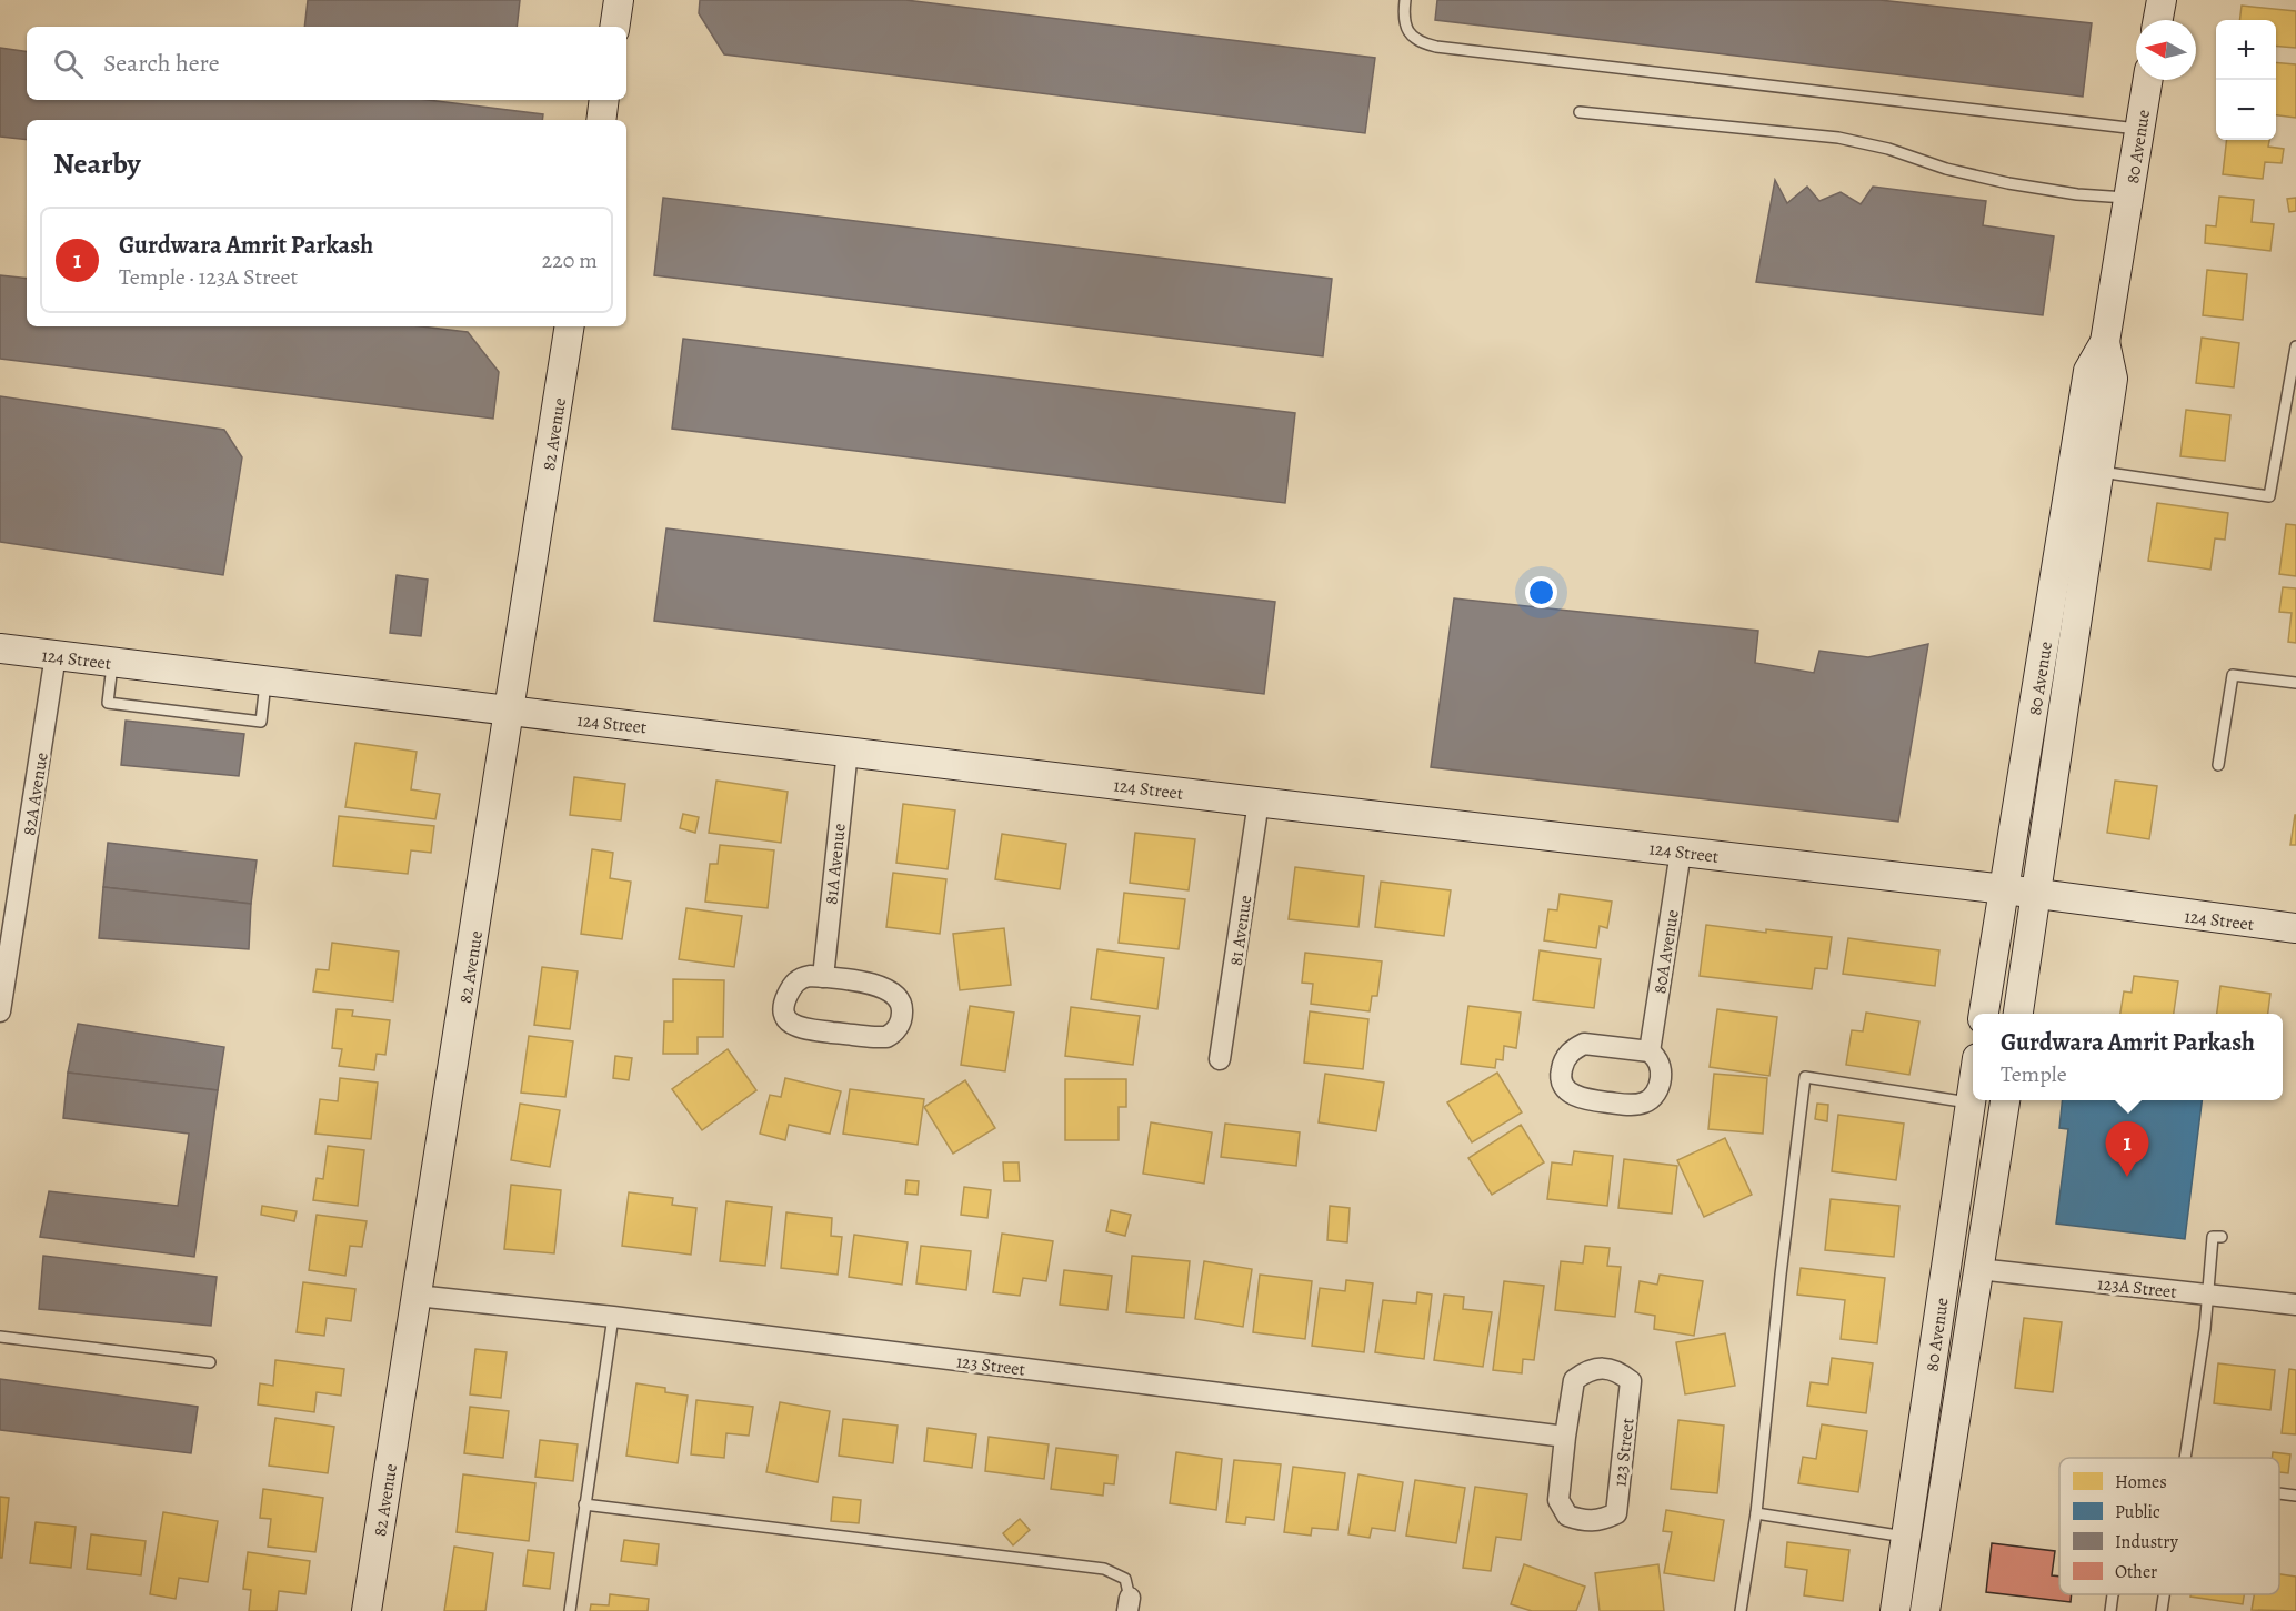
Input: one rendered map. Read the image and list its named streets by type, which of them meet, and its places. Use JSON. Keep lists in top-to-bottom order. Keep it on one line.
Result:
{"streets":{"street":["80 Avenue","82 Avenue","124 Street","82A Avenue","81A Avenue","81 Avenue","80A Avenue","123A Street","123 Street"]},"crossings":[["80 Avenue","124 Street"],["80 Avenue","123A Street"],["82 Avenue","124 Street"],["82 Avenue","123 Street"],["124 Street","82A Avenue"],["124 Street","81A Avenue"],["124 Street","81 Avenue"],["124 Street","80A Avenue"]],"legend":["Homes","Public","Industry","Other"],"north":"left","page":{"map_buttons":["+","−"],"search":"Search here","heading":"Nearby","list":[{"mark":"1","name":"Gurdwara Amrit Parkash","note":"Temple · 123A Street","value":"220 m"}],"popup":["Gurdwara Amrit Parkash","Temple"],"pins":"1"}}
